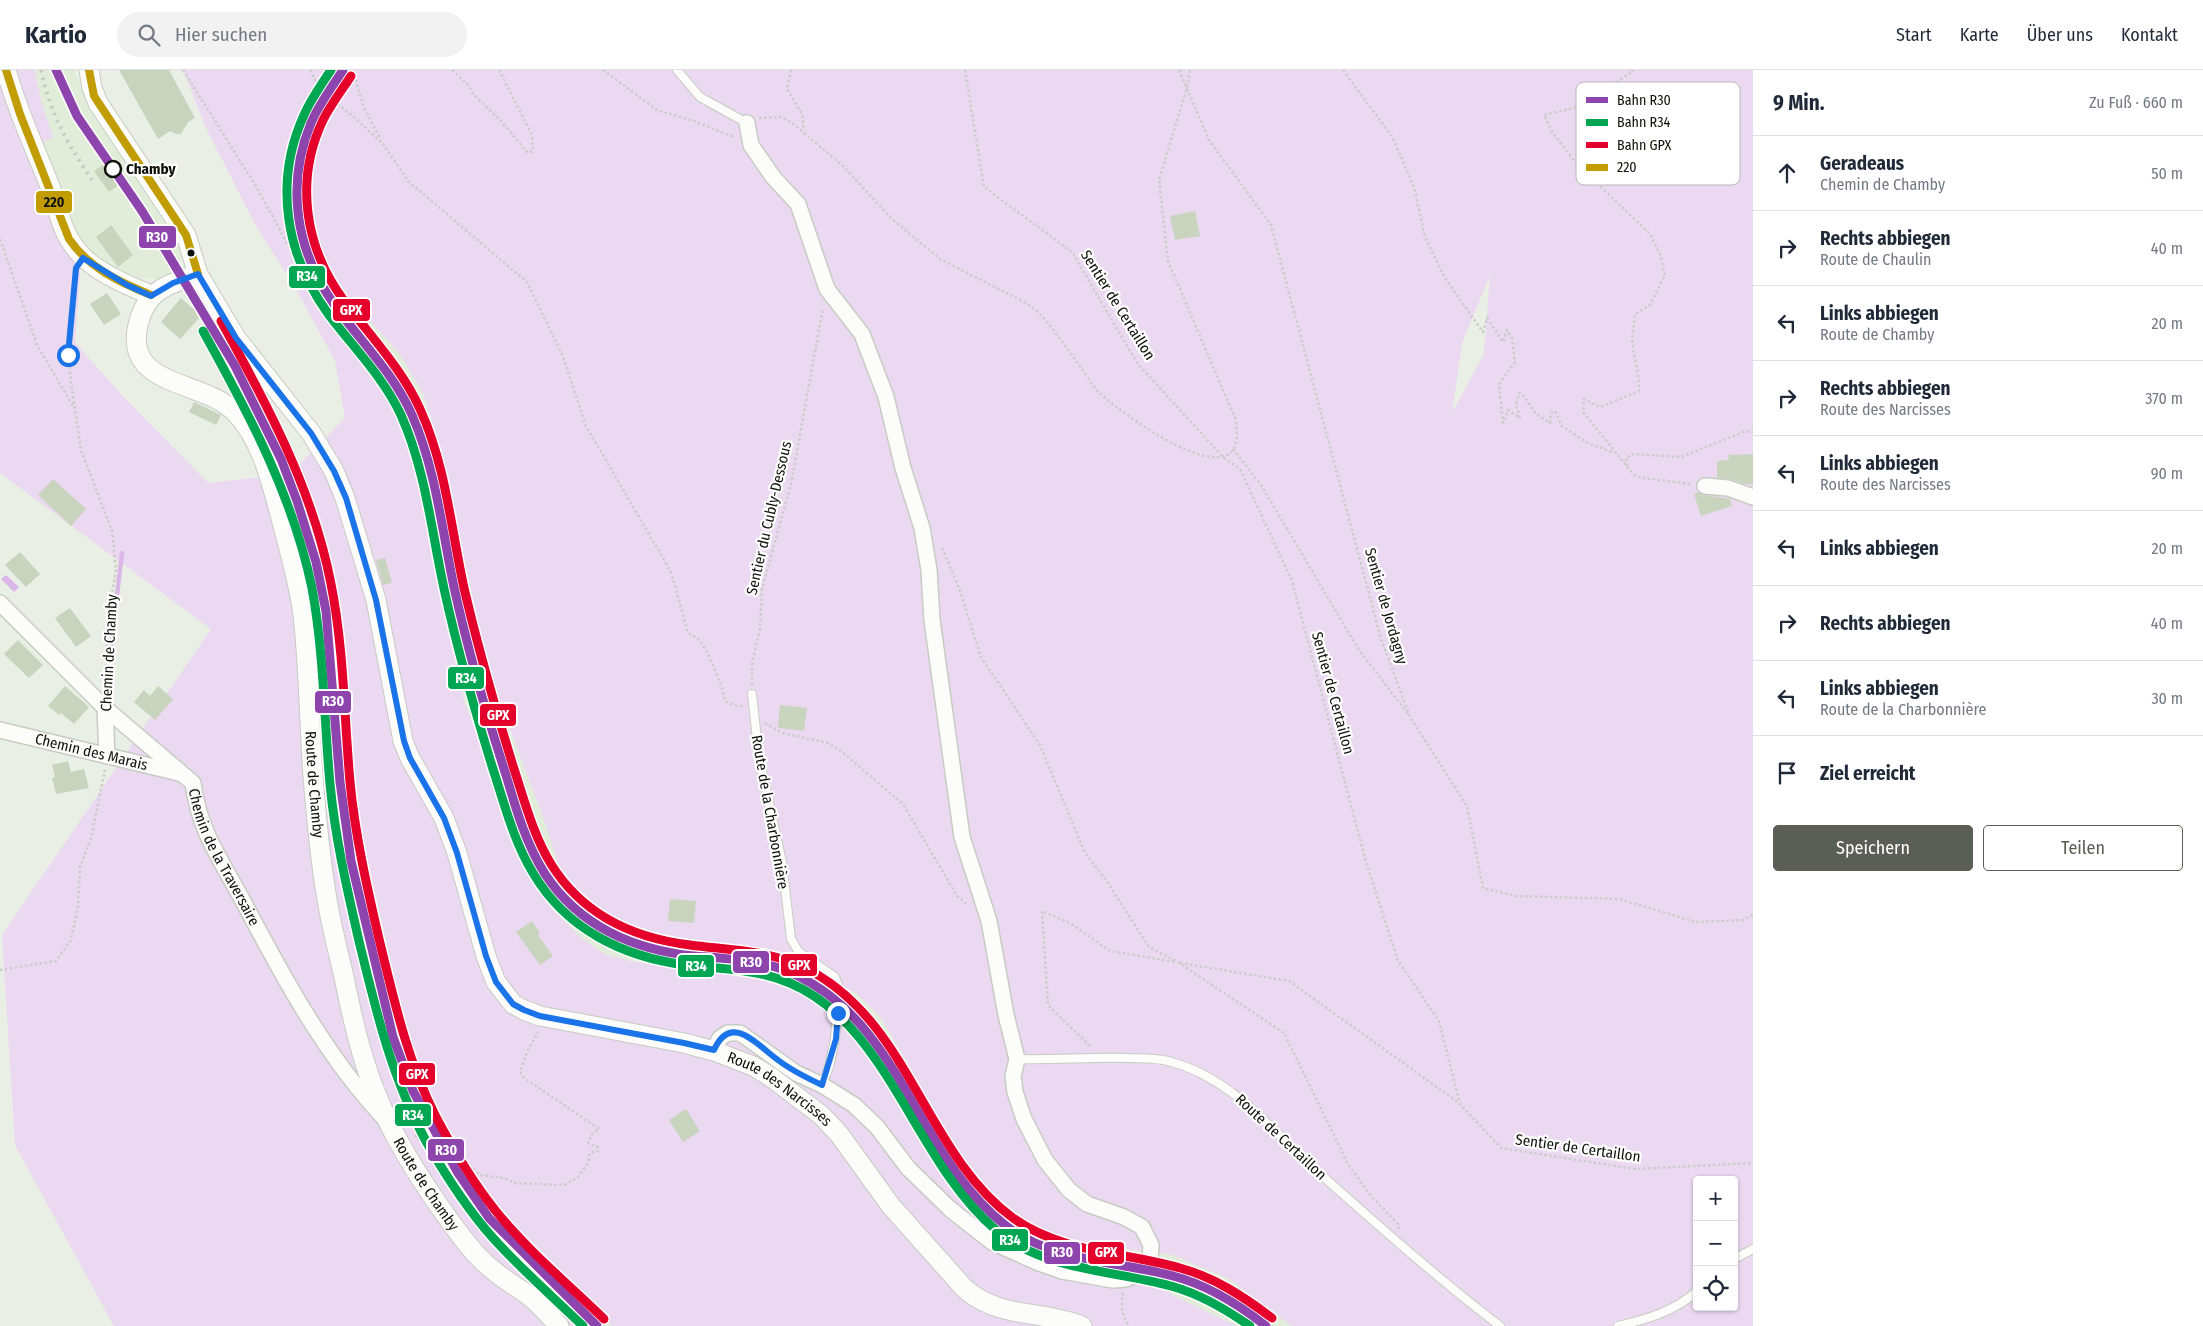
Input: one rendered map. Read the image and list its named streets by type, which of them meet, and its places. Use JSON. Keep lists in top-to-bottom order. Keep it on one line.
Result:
{"streets":{"street":["Chemin de Chamby","Chemin des Marais","Route de Chamby","Chemin de la Traversaire","Route des Narcisses"],"lane":["Route de la Charbonnière","Route de Certaillon"],"path":["Sentier de Certaillon","Sentier du Cubly-Dessous","Sentier de Jordagny"]},"crossings":[["Sentier du Cubly-Dessous","Route de la Charbonnière"],["Chemin de Chamby","Chemin des Marais"],["Chemin de Chamby","Chemin de la Traversaire"],["Chemin des Marais","Chemin de la Traversaire"],["Route de Chamby","Chemin de la Traversaire"]],"places":["Chamby"],"lines":["rail line R30","rail line R34","transit line 220","rail line GPX"],"legend":["Bahn R30","Bahn R34","Bahn GPX","220"],"page":{"header":"Kartio","search":"Hier suchen","nav":["Start","Karte","Über uns","Kontakt"],"heading":["9 Min.","Zu Fuß · 660 m"],"list":[["Geradeaus","Chemin de Chamby","50 m"],["Rechts abbiegen","Route de Chaulin","40 m"],["Links abbiegen","Route de Chamby","20 m"],["Rechts abbiegen","Route des Narcisses","370 m"],["Links abbiegen","Route des Narcisses","90 m"],["Links abbiegen","20 m"],["Rechts abbiegen","40 m"],["Links abbiegen","Route de la Charbonnière","30 m"],"Ziel erreicht"],"buttons":["Speichern","Teilen"],"map_buttons":["+","−"]}}
